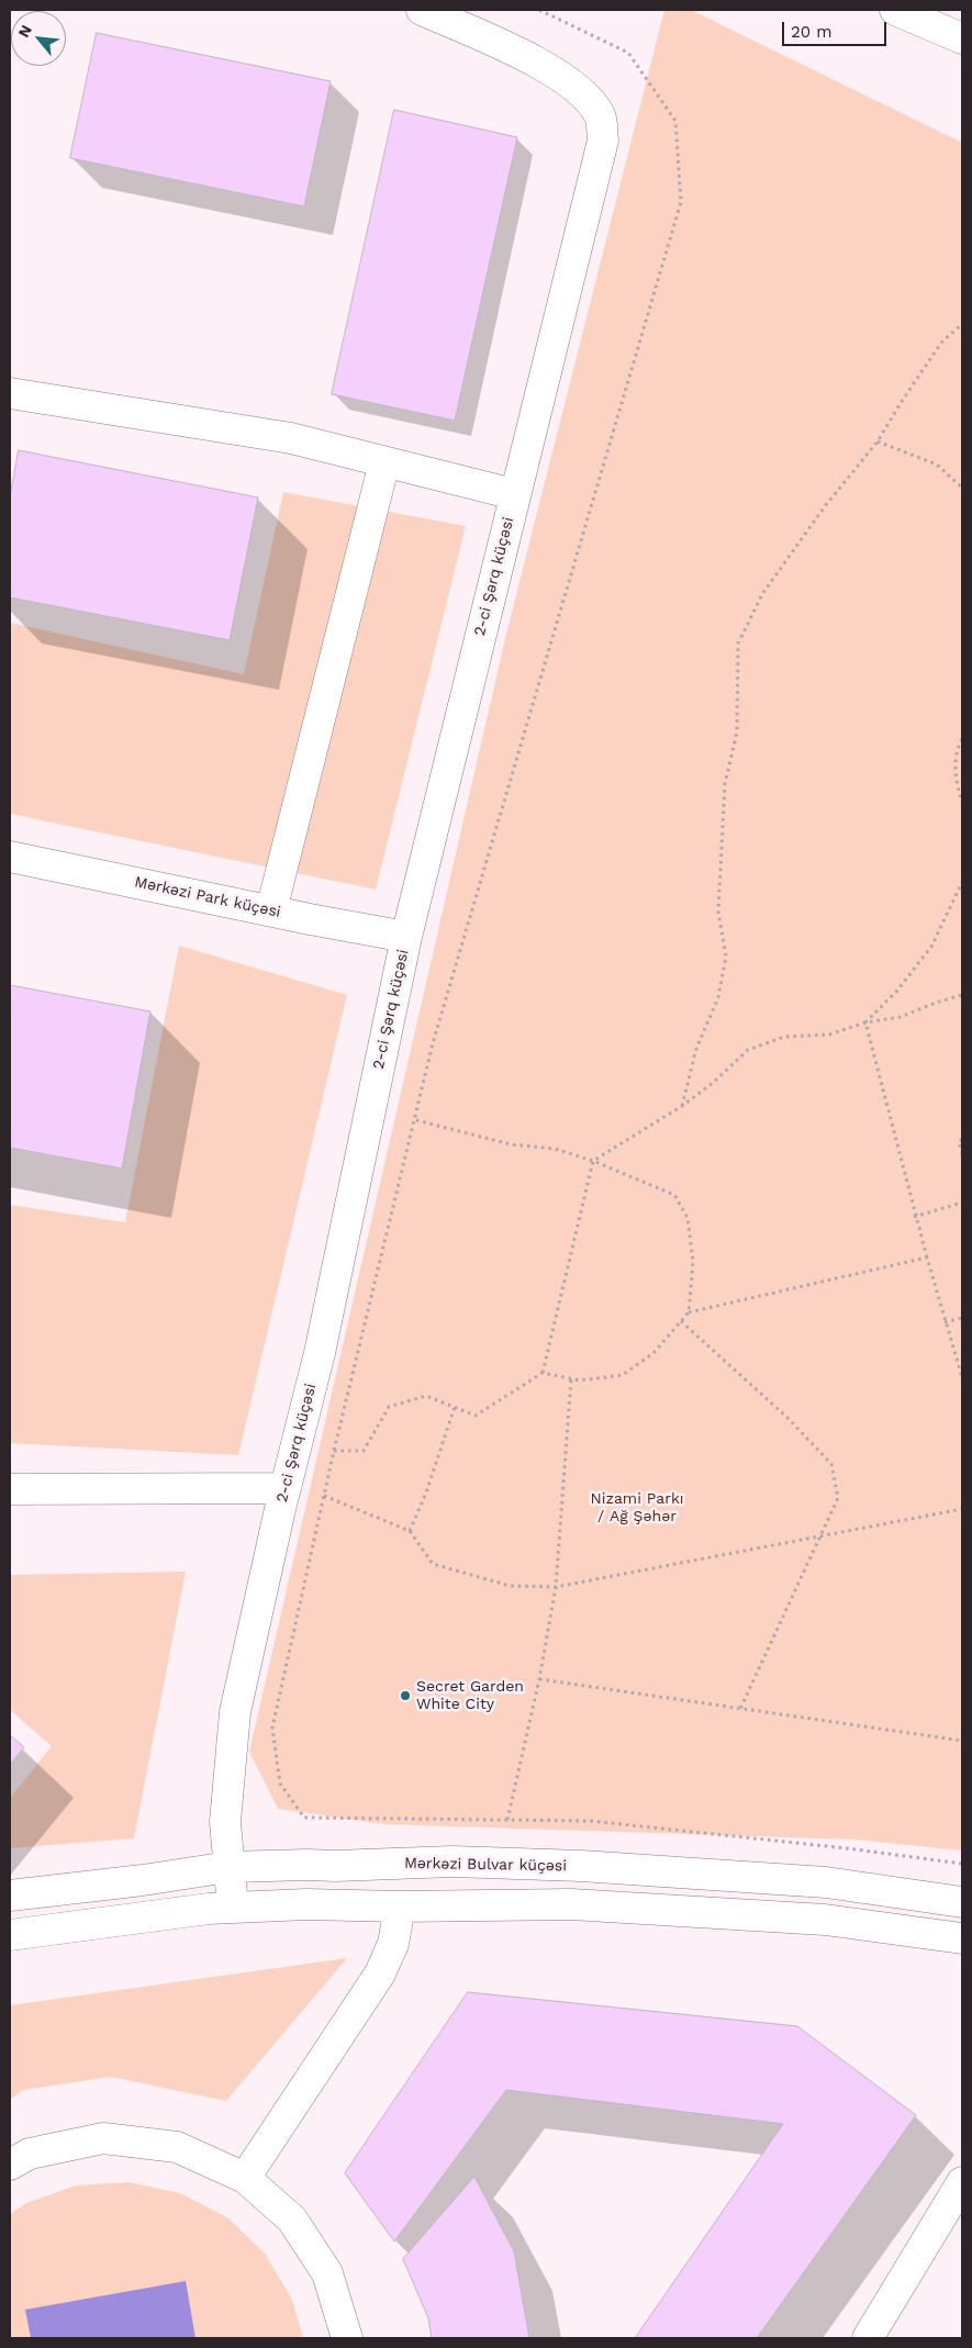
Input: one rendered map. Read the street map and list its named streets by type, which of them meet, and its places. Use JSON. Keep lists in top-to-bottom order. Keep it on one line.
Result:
{"streets":{"street":["2-ci Şərq küçəsi","Mərkəzi Park küçəsi","Mərkəzi Bulvar küçəsi"]},"crossings":[["2-ci Şərq küçəsi","Mərkəzi Park küçəsi"],["2-ci Şərq küçəsi","Mərkəzi Bulvar küçəsi"]],"parks":["Nizami Parkı / Ağ Şəhər"],"places":["Secret Garden White City"],"scale_bar":"20 m","north":"top left"}
